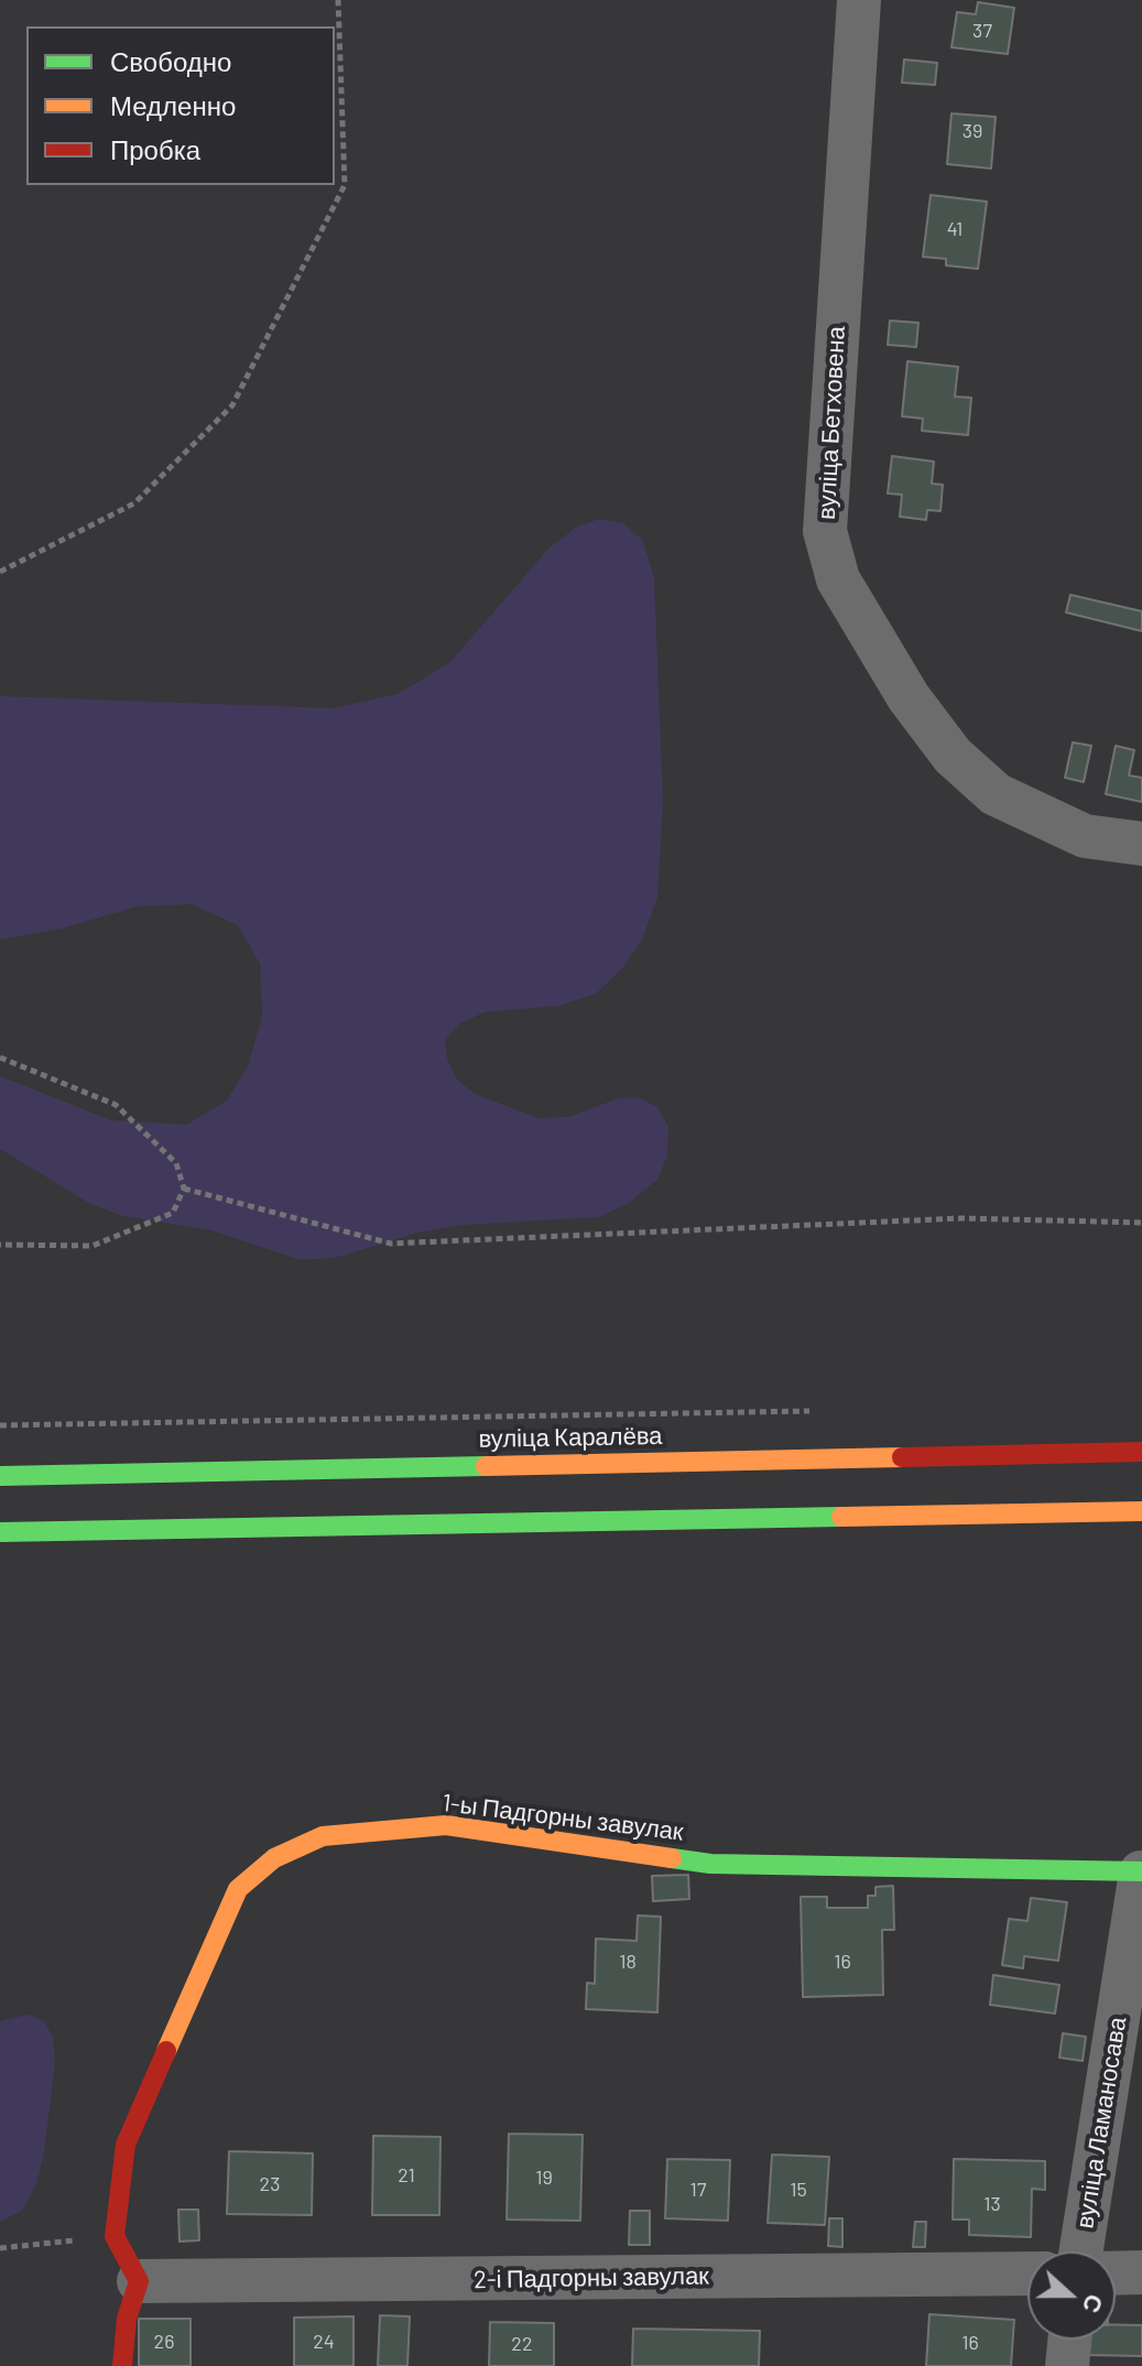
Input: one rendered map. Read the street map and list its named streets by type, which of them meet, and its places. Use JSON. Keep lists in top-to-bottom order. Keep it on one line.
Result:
{"streets":{"main road":["вуліца Каралёва","1-ы Падгорны завулак"],"street":["вуліца Бетховена","вуліца Ламаносава","2-і Падгорны завулак"]},"crossings":[["1-ы Падгорны завулак","вуліца Ламаносава"]],"house_numbers":["37","39","41","18","16","21","19","23","17","15","13","26","24","16","22"],"legend":["Свободно","Медленно","Пробка"],"north":"right"}
